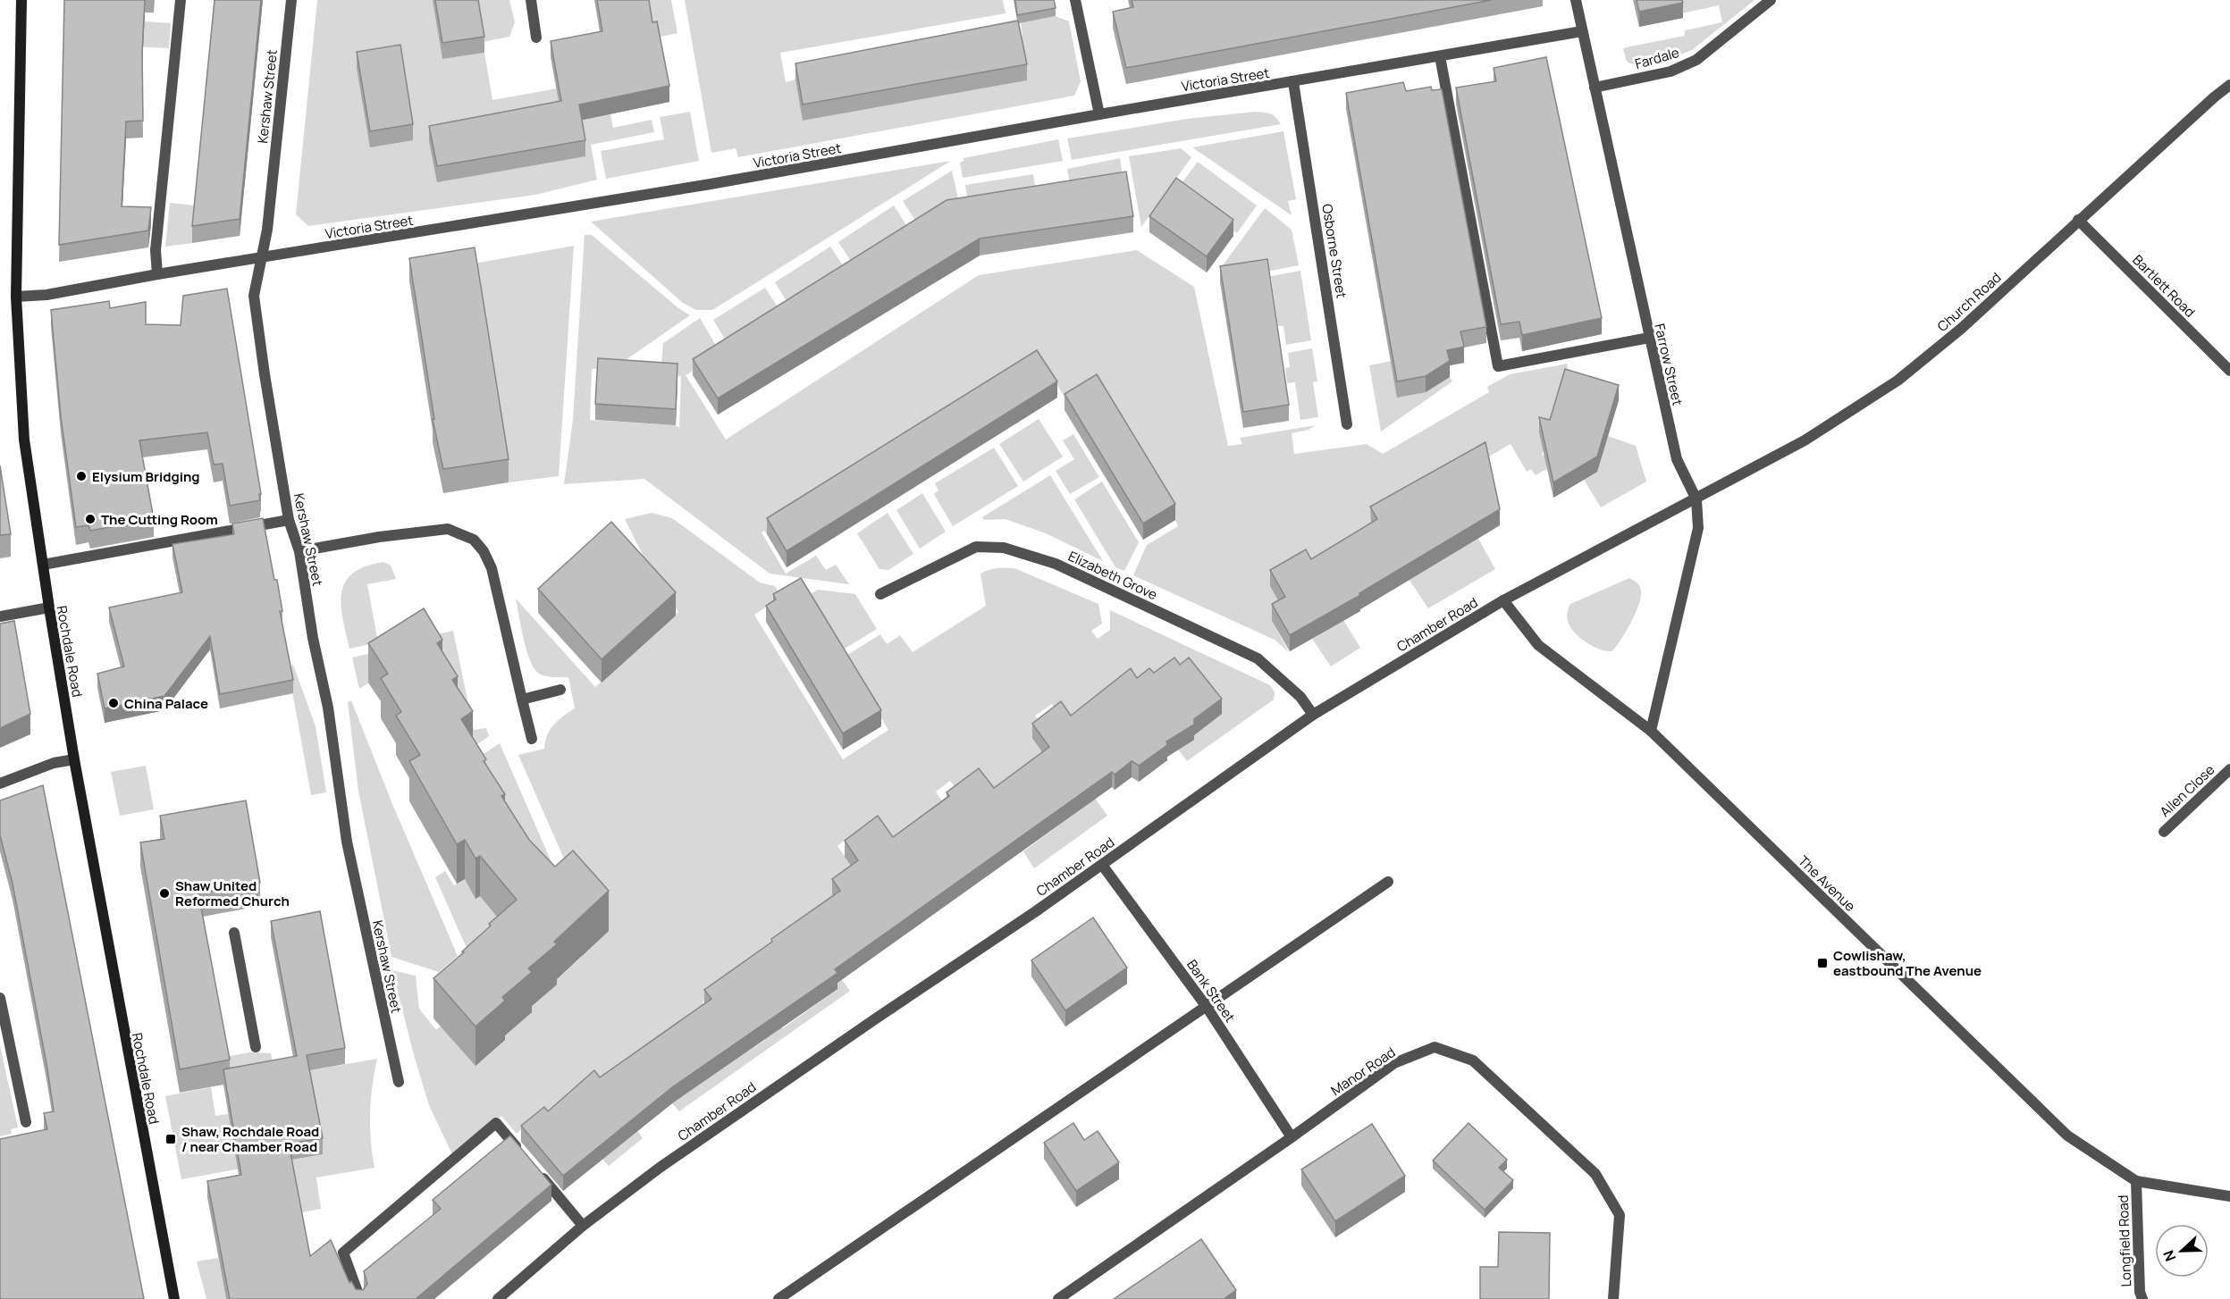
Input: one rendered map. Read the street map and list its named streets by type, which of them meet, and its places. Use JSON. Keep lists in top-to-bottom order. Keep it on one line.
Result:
{"streets":{"main road":["Rochdale Road"],"street":["Fardale","Victoria Street","Kershaw Street","Osborne Street","Bartlett Road","Church Road","Farrow Street","Elizabeth Grove","Chamber Road","Allen Close","The Avenue","Bank Street","Manor Road","Longfield Road"]},"crossings":[["Fardale","Farrow Street"],["Victoria Street","Kershaw Street"],["Victoria Street","Osborne Street"],["Victoria Street","Farrow Street"],["Victoria Street","Rochdale Road"],["Bartlett Road","Church Road"],["Church Road","Farrow Street"],["Church Road","Chamber Road"],["Farrow Street","Chamber Road"],["Farrow Street","The Avenue"],["Elizabeth Grove","Chamber Road"],["Chamber Road","The Avenue"],["Chamber Road","Bank Street"],["The Avenue","Longfield Road"],["Bank Street","Manor Road"]],"places":{"other":["Elysium Bridging","The Cutting Room","China Palace","Shaw United Reformed Church"],"transit":["Cowlishaw, eastbound The Avenue","Shaw, Rochdale Road / near Chamber Road"]},"north":"left"}
